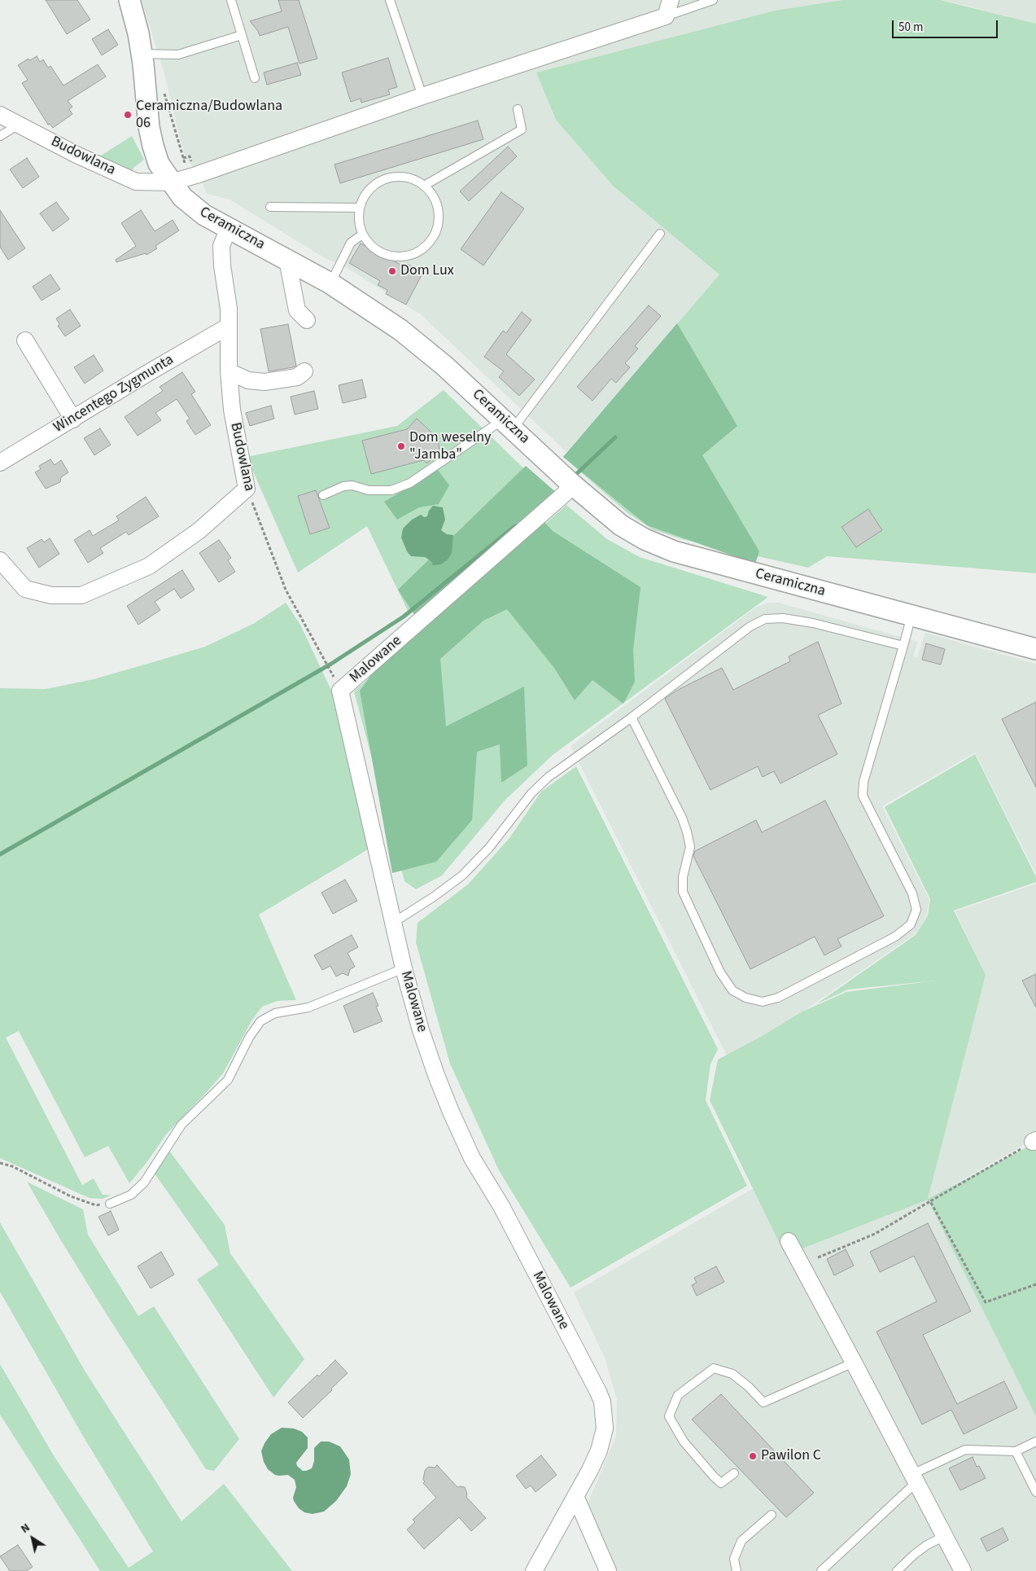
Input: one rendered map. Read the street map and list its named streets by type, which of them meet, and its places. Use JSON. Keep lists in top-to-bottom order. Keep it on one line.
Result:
{"streets":{"street":["Budowlana","Ceramiczna","Wincentego Zygmunta","Malowane"]},"crossings":[["Budowlana","Ceramiczna"],["Budowlana","Wincentego Zygmunta"],["Ceramiczna","Malowane"]],"places":["Ceramiczna/Budowlana 06","Dom Lux","Dom weselny \"Jamba\"","Pawilon C"],"scale_bar":"50 m","north":"top left"}
